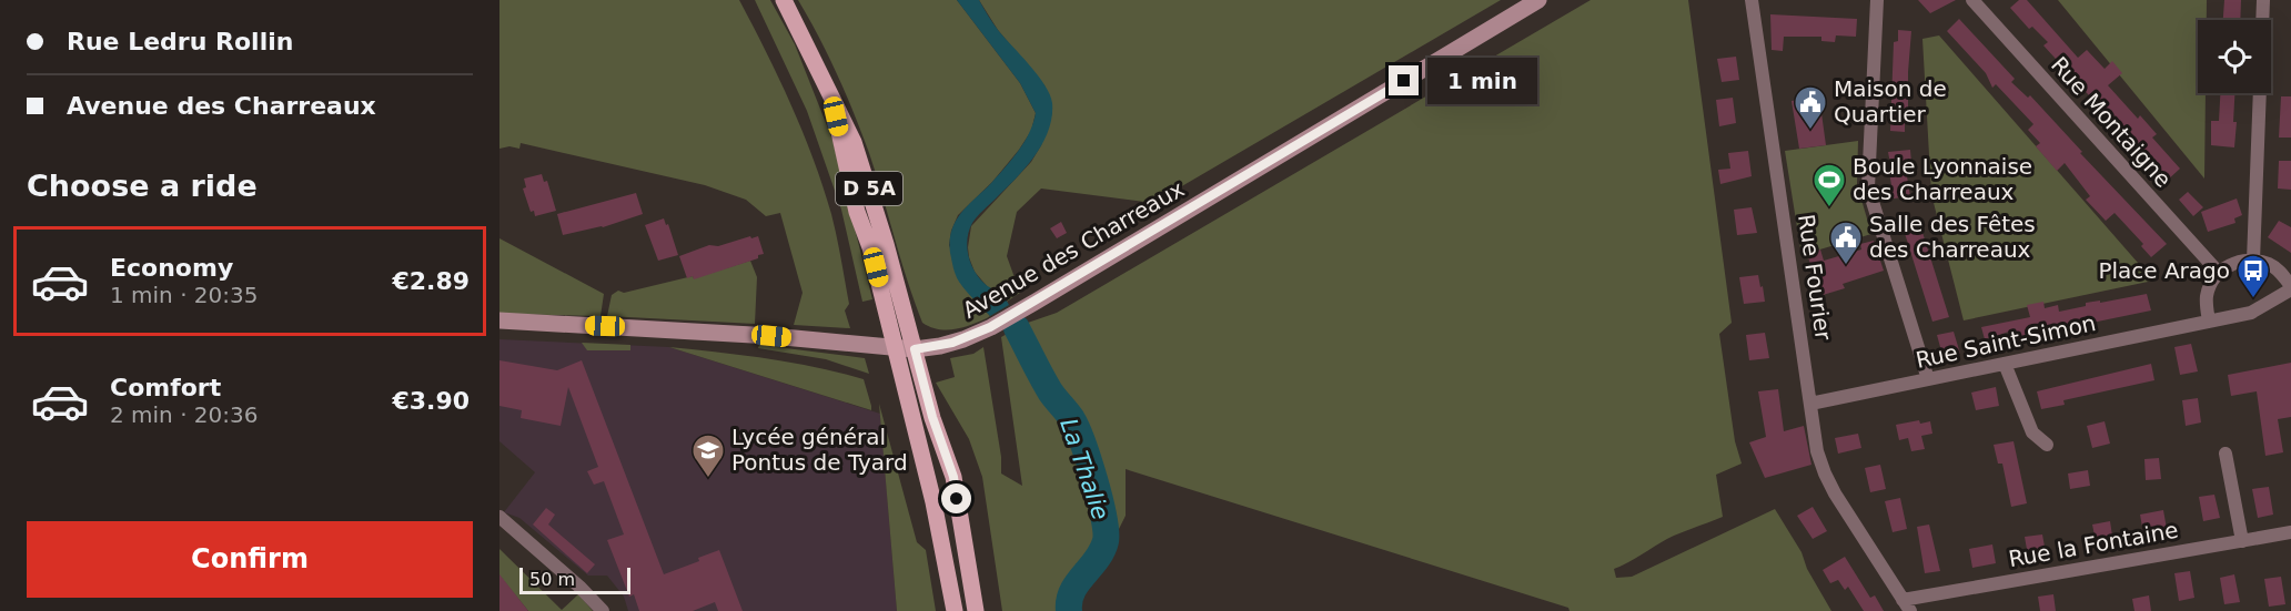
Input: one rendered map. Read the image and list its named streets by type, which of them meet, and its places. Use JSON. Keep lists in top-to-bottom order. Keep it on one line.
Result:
{"streets":{"main road":["D 5A","Avenue des Charreaux"],"street":["Rue Montaigne","Rue Fourier","Rue Saint-Simon","Rue la Fontaine"]},"crossings":[["D 5A","Avenue des Charreaux"],["Rue Fourier","Rue Saint-Simon"],["Rue Fourier","Rue la Fontaine"]],"water":["La Thalie"],"places":{"public building":["Maison de Quartier","Salle des Fêtes des Charreaux"],"sports":["Boule Lyonnaise des Charreaux"],"bus stop":["Place Arago"],"school or university":["Lycée général Pontus de Tyard"]},"scale_bar":"50 m","page":{"banner":["Rue Ledru Rollin","Avenue des Charreaux"],"bubble":"1 min","heading":"Choose a ride","list":[{"name":"Economy","note":"1 min · 20:35","value":"€2.89"},{"name":"Comfort","note":"2 min · 20:36","value":"€3.90"}],"buttons":"Confirm","scale":"50 m"}}
